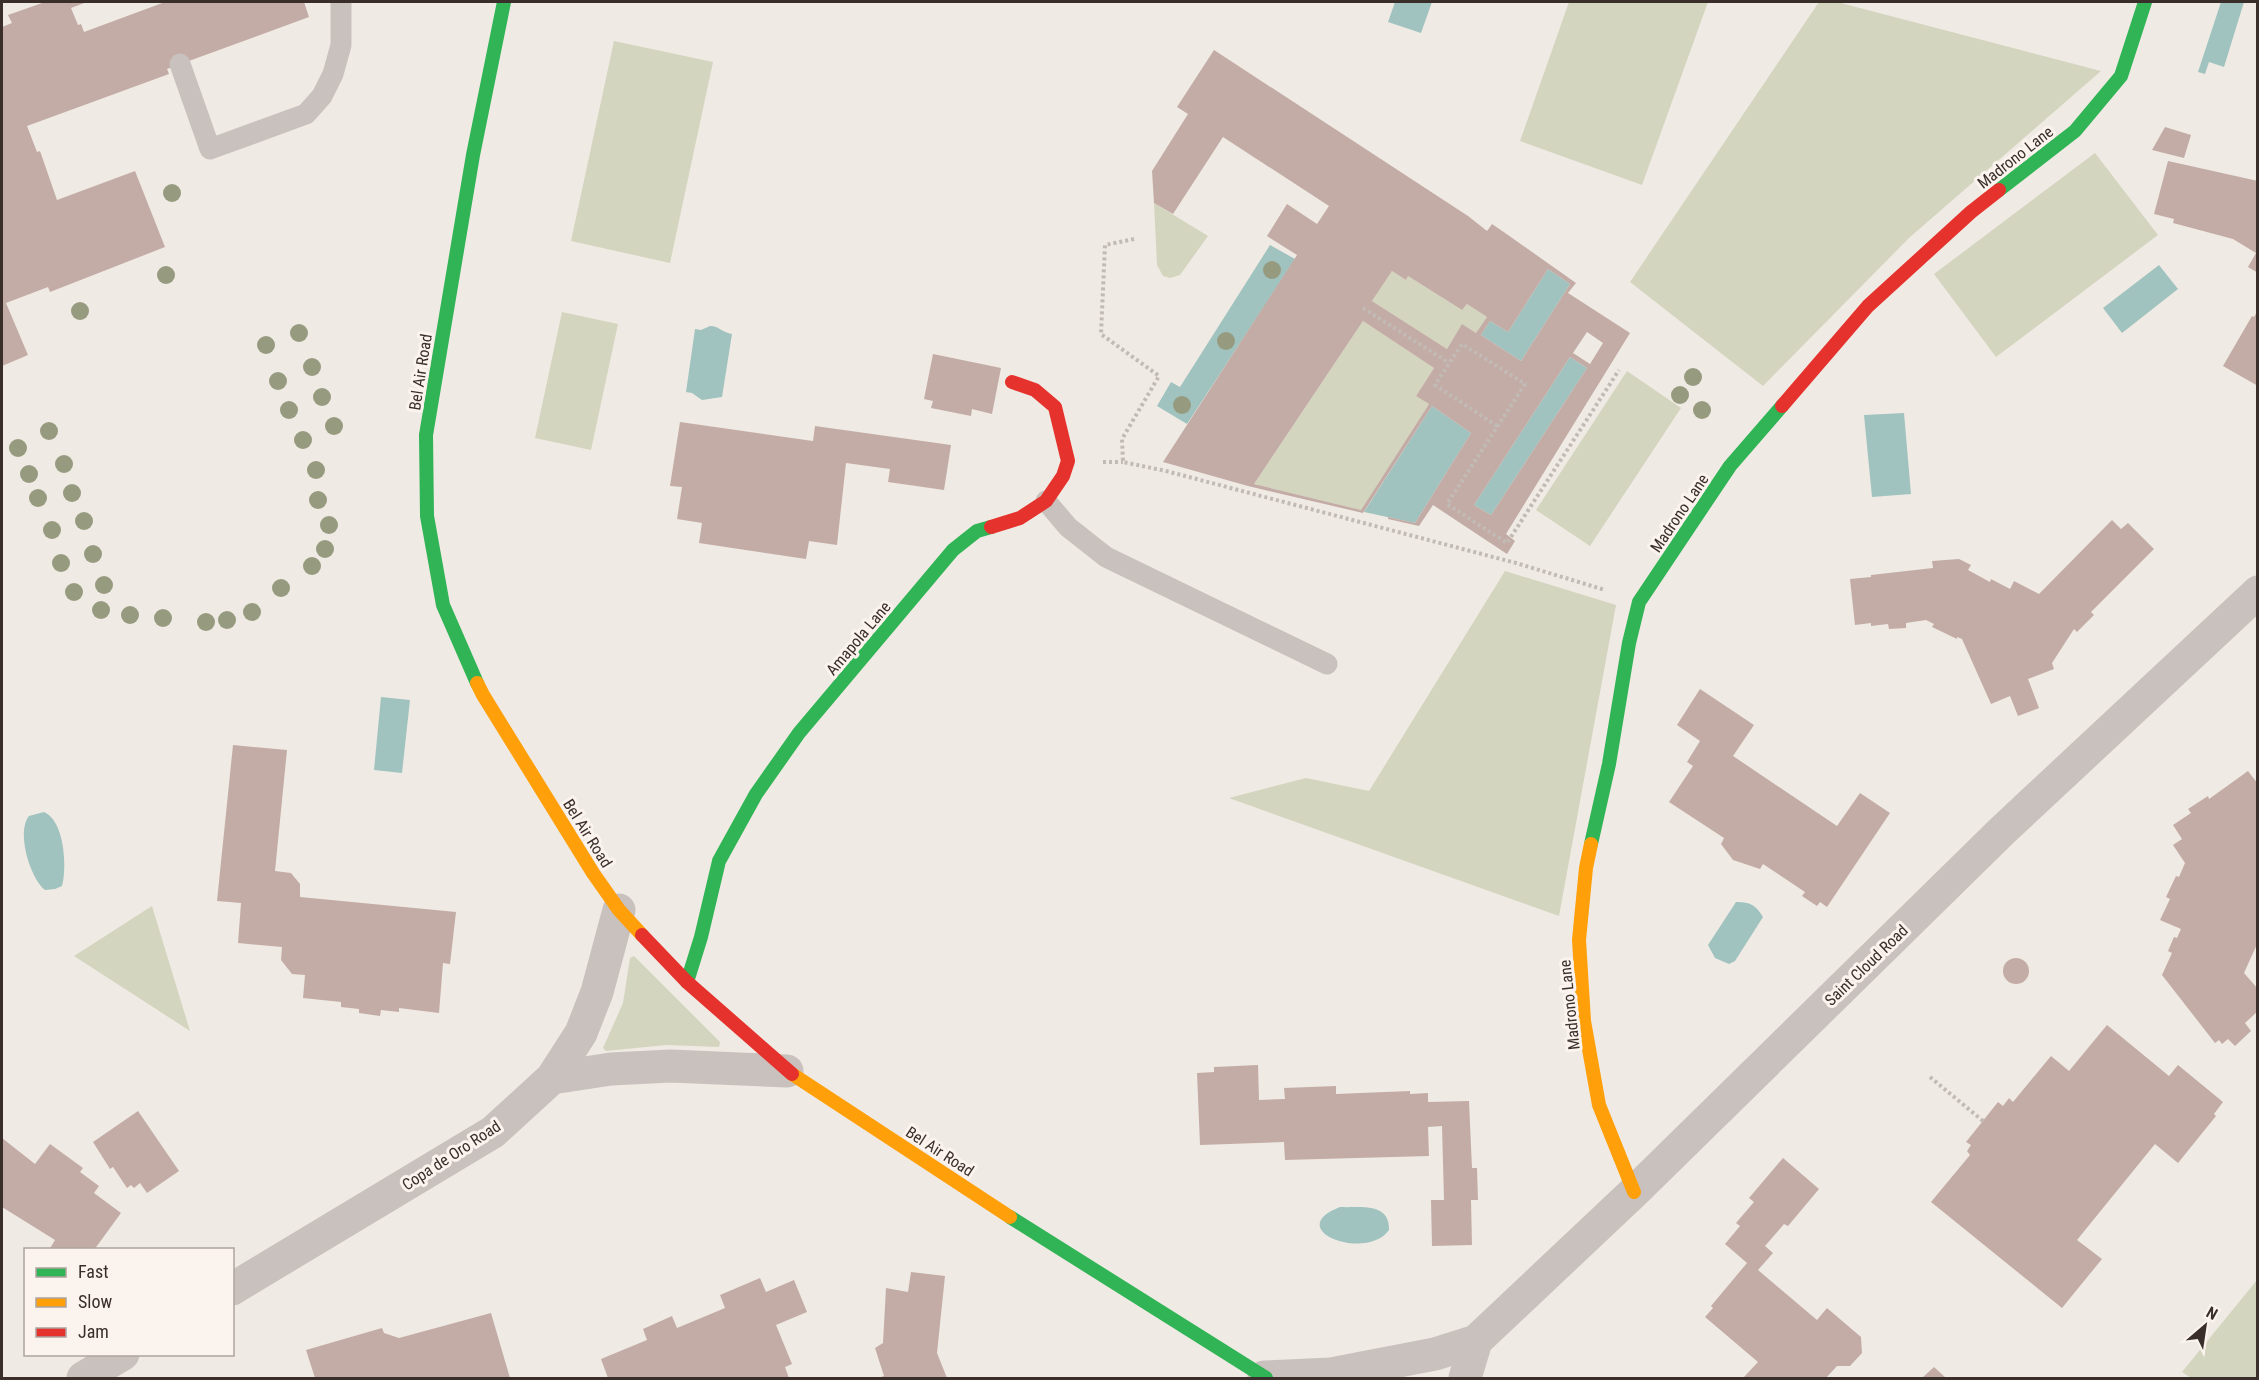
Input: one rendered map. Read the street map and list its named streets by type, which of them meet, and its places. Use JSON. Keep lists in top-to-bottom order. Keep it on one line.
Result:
{"streets":{"street":["Madrono Lane","Bel Air Road","Amapola Lane","Saint Cloud Road","Copa de Oro Road"]},"crossings":[["Madrono Lane","Saint Cloud Road"],["Bel Air Road","Amapola Lane"],["Bel Air Road","Saint Cloud Road"],["Bel Air Road","Copa de Oro Road"]],"legend":["Fast","Slow","Jam"],"north":"top right"}
